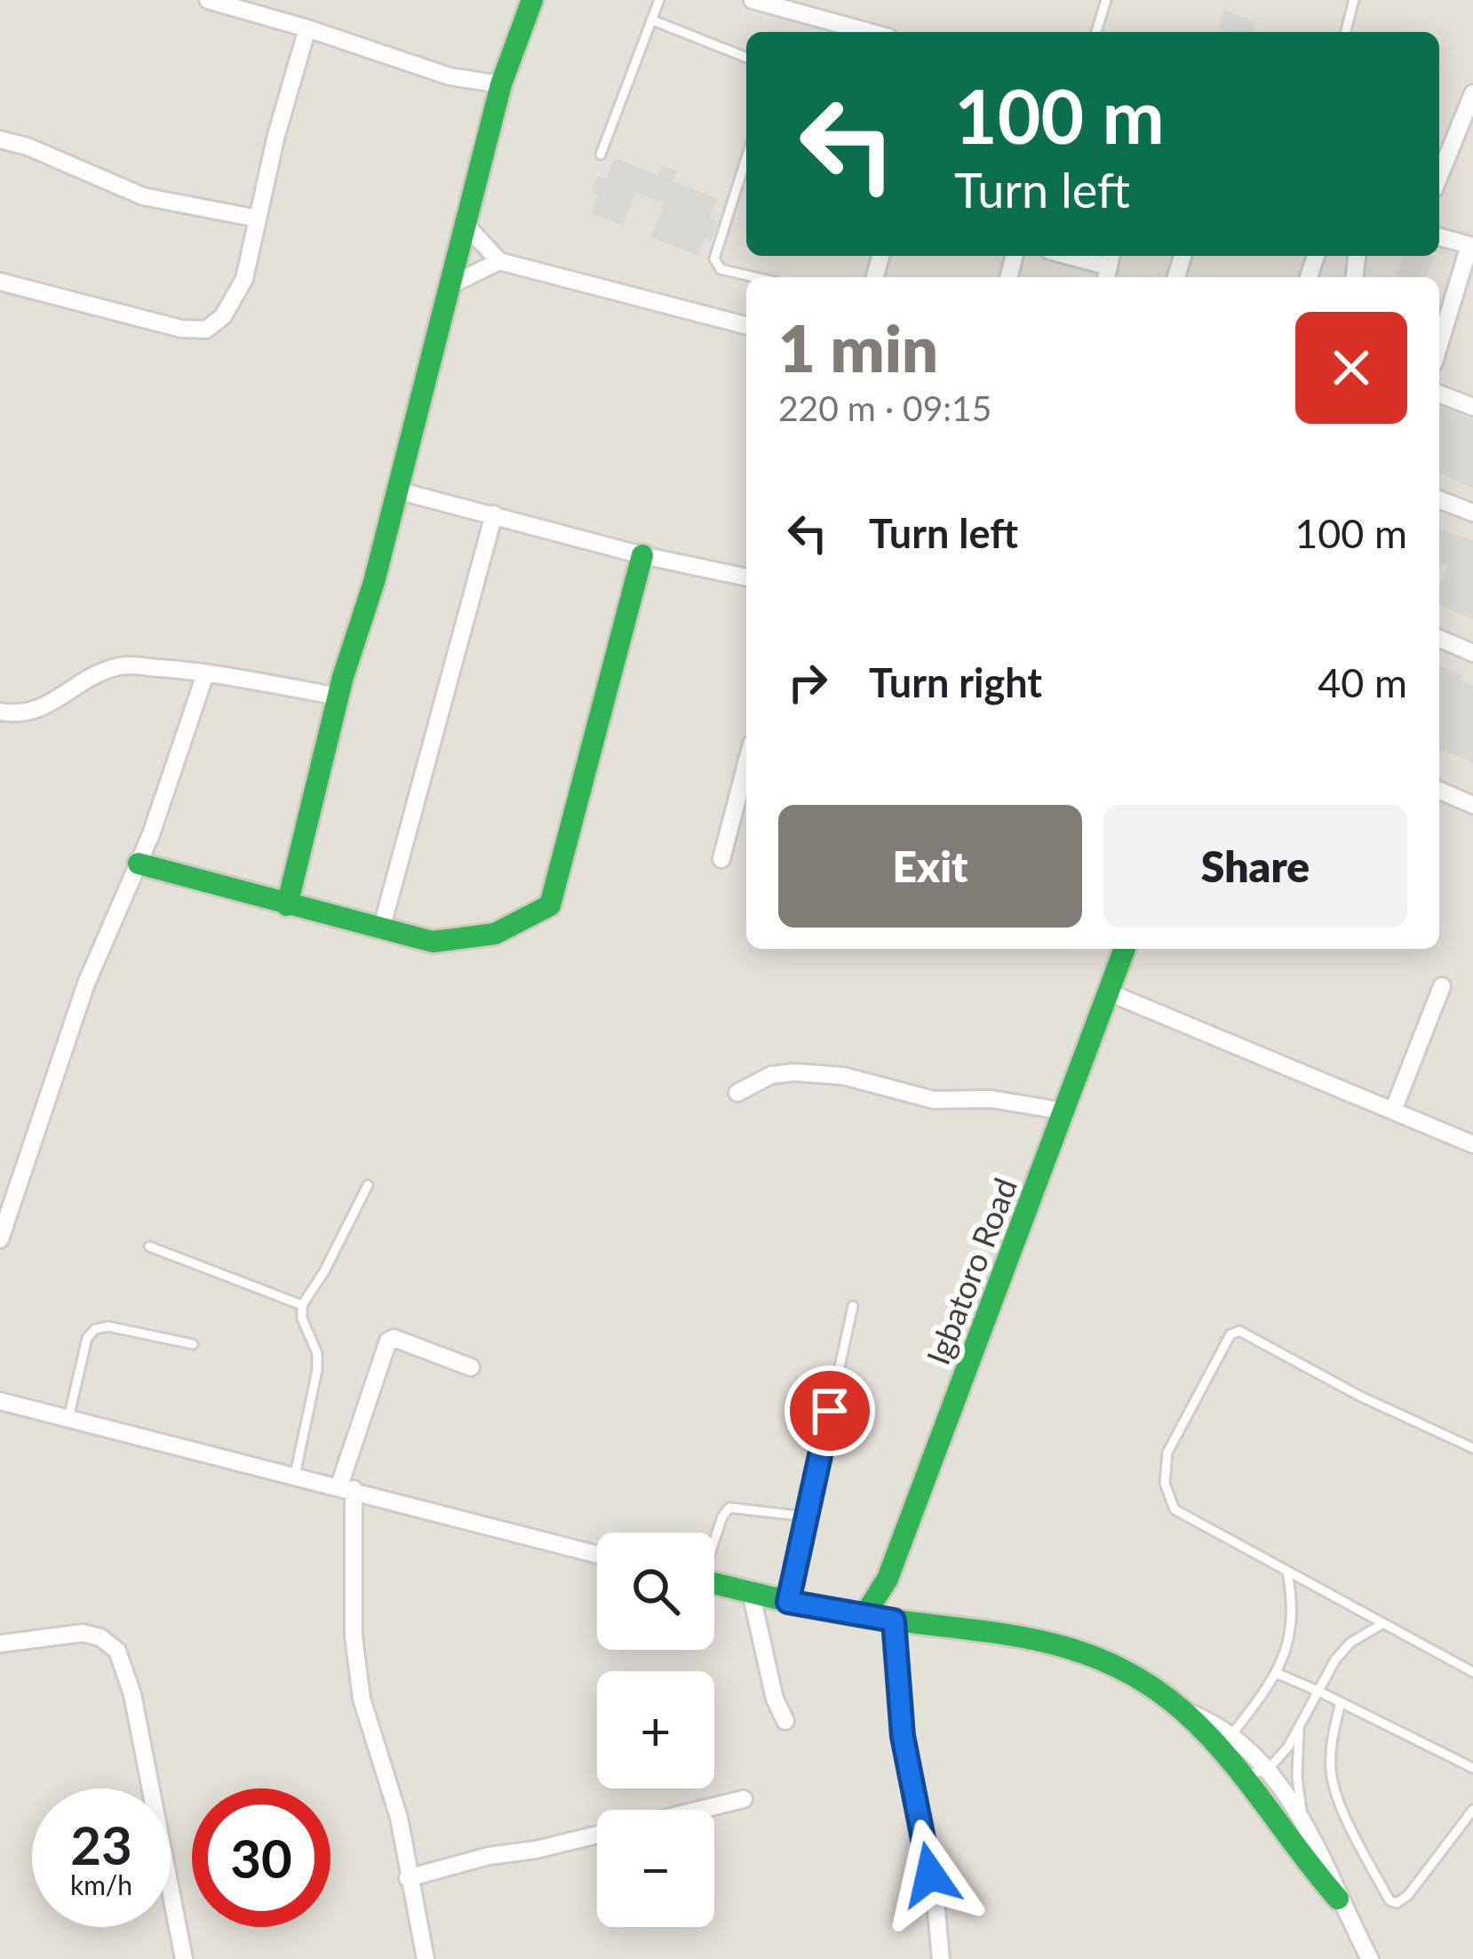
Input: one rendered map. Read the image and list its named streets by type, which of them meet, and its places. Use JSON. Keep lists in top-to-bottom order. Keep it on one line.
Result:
{"streets":{"street":["Igbatoro Road"]},"page":{"turn":["100 m","Turn left"],"heading":["1 min","220 m · 09:15"],"list":[{"name":"Turn left","value":"100 m"},{"name":"Turn right","value":"40 m"}],"buttons":["Exit","Share"],"map_buttons":["+","−"],"speed":"23 km/h","limit":"30"}}
